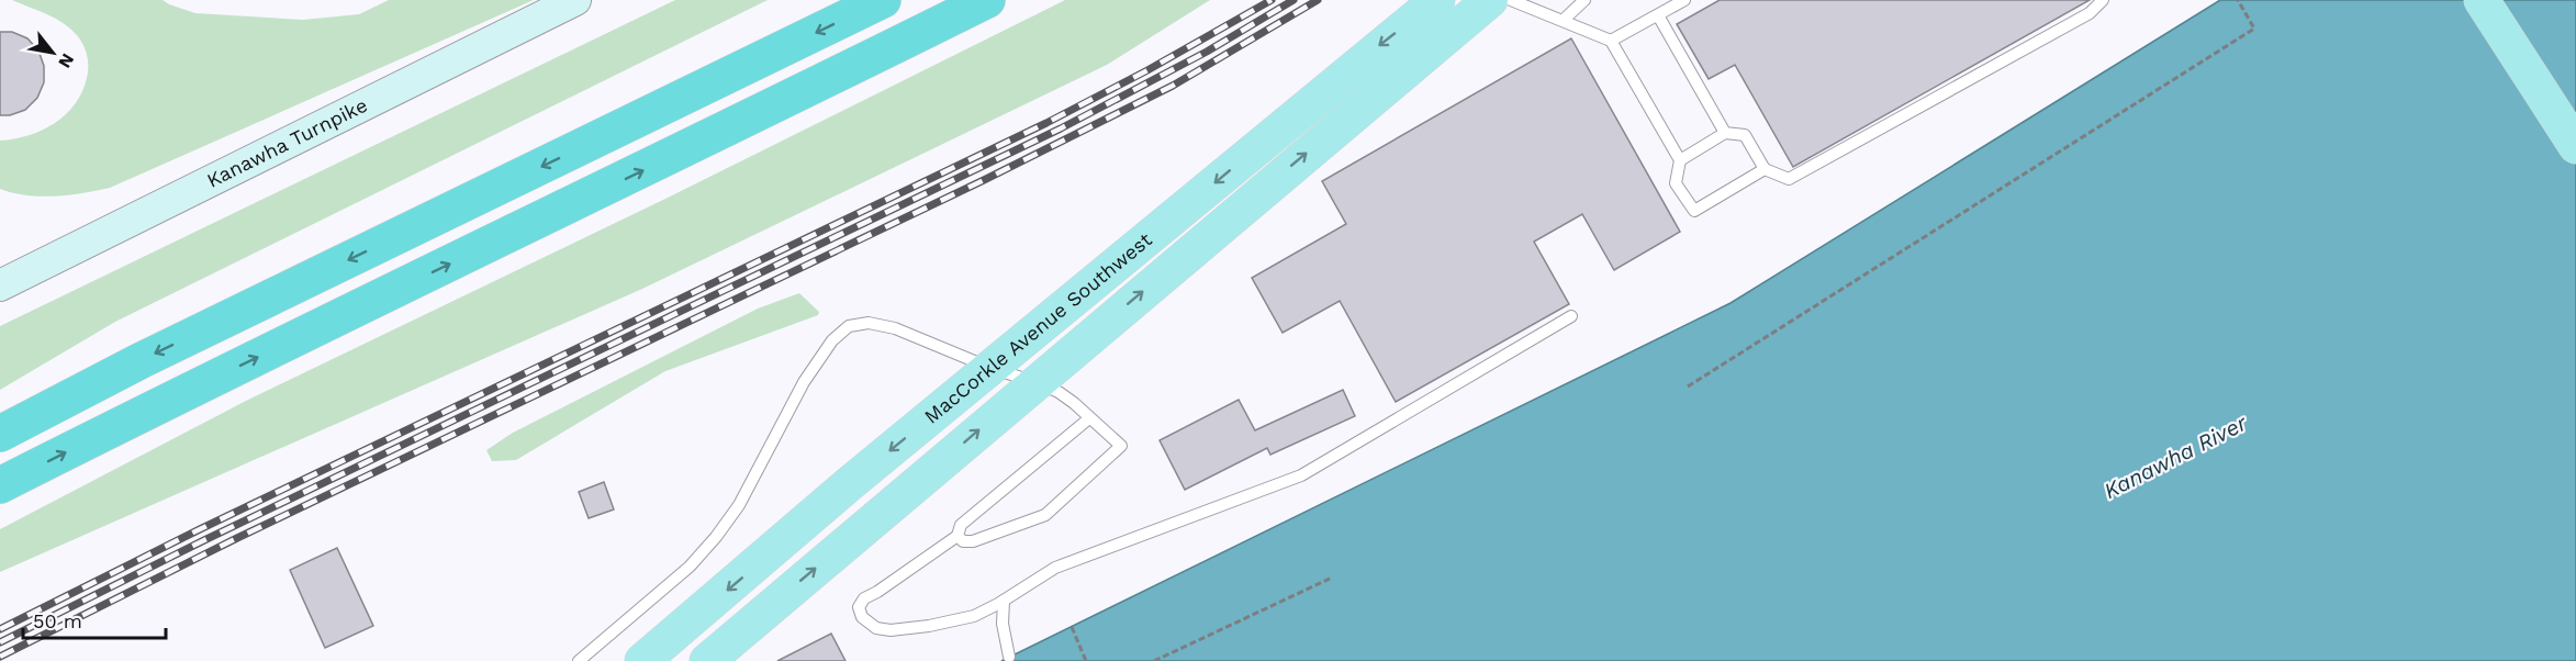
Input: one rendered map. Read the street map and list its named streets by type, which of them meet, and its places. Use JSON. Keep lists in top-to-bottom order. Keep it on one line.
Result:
{"streets":{"main road":["Kanawha Turnpike","MacCorkle Avenue Southwest"]},"water":["Kanawha River"],"scale_bar":"50 m","north":"bottom right"}
